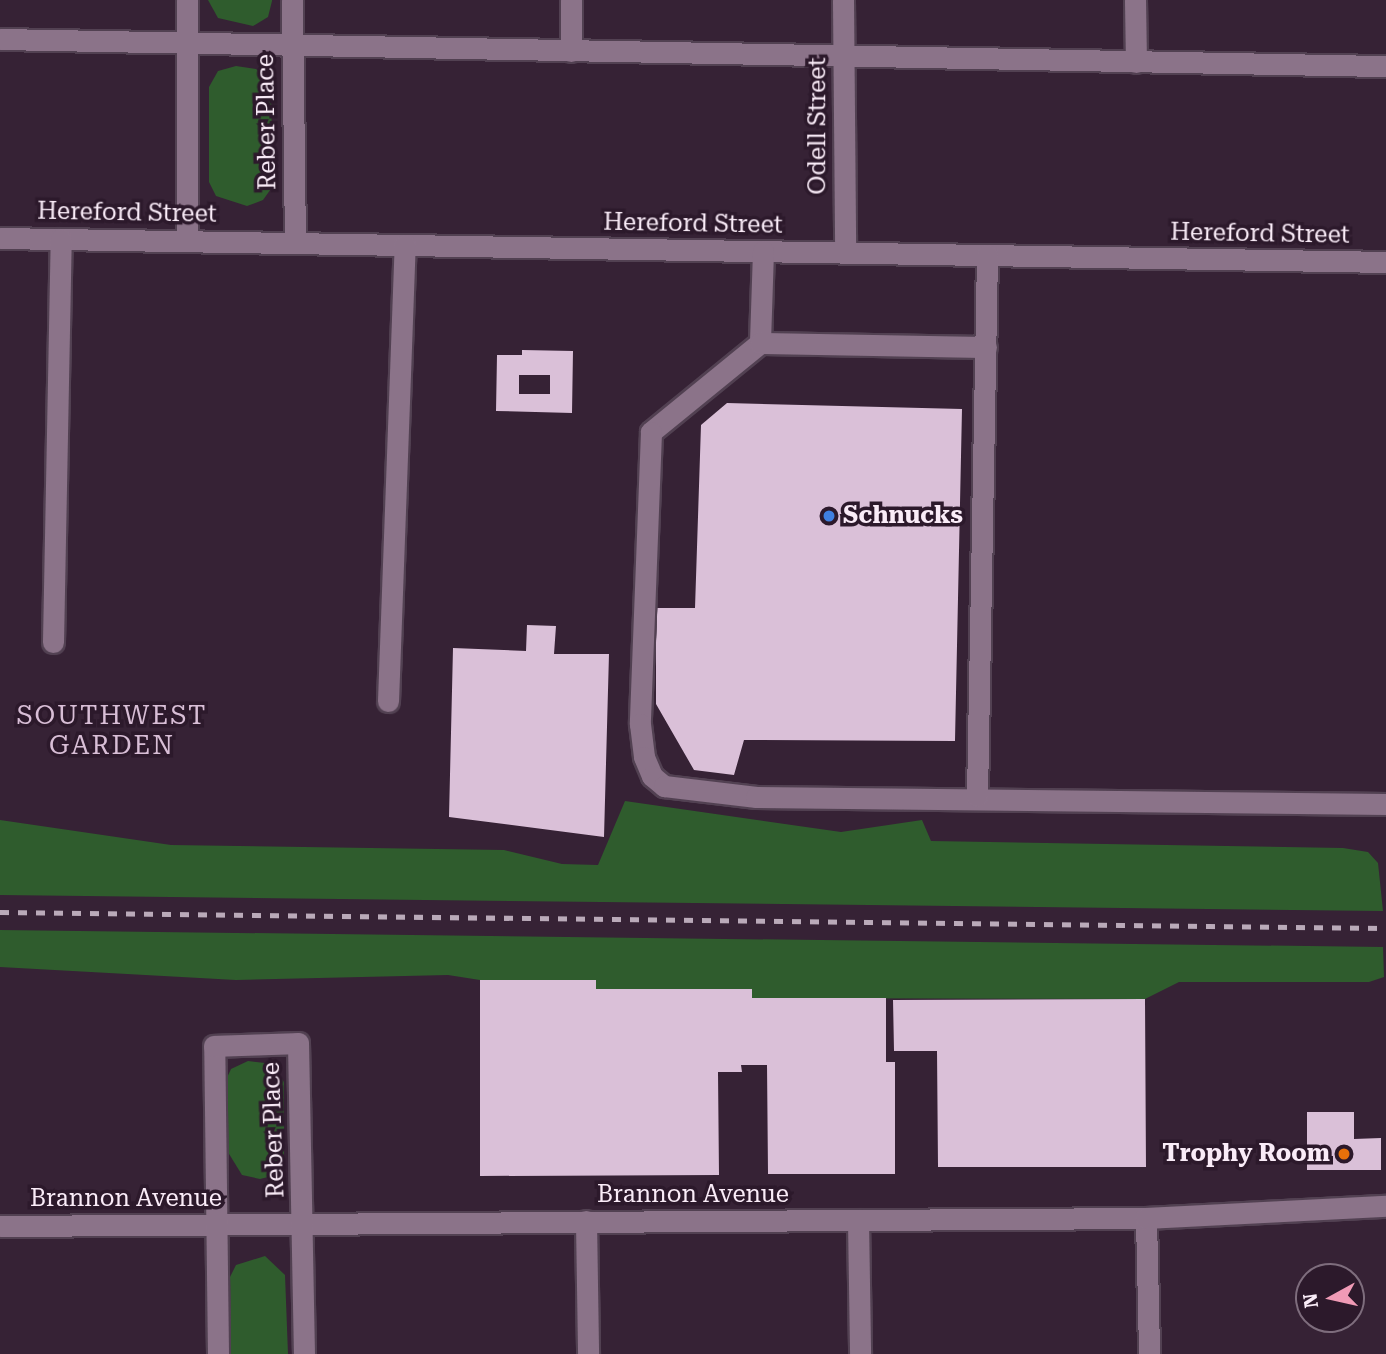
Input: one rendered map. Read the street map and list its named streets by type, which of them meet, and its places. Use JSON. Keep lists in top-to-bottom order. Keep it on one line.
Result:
{"streets":{"street":["Reber Place","Odell Street","Hereford Street","Brannon Avenue"]},"crossings":[["Reber Place","Hereford Street"],["Reber Place","Brannon Avenue"],["Odell Street","Hereford Street"]],"districts":["SOUTHWEST GARDEN"],"places":["Schnucks","Trophy Room"],"north":"left"}
